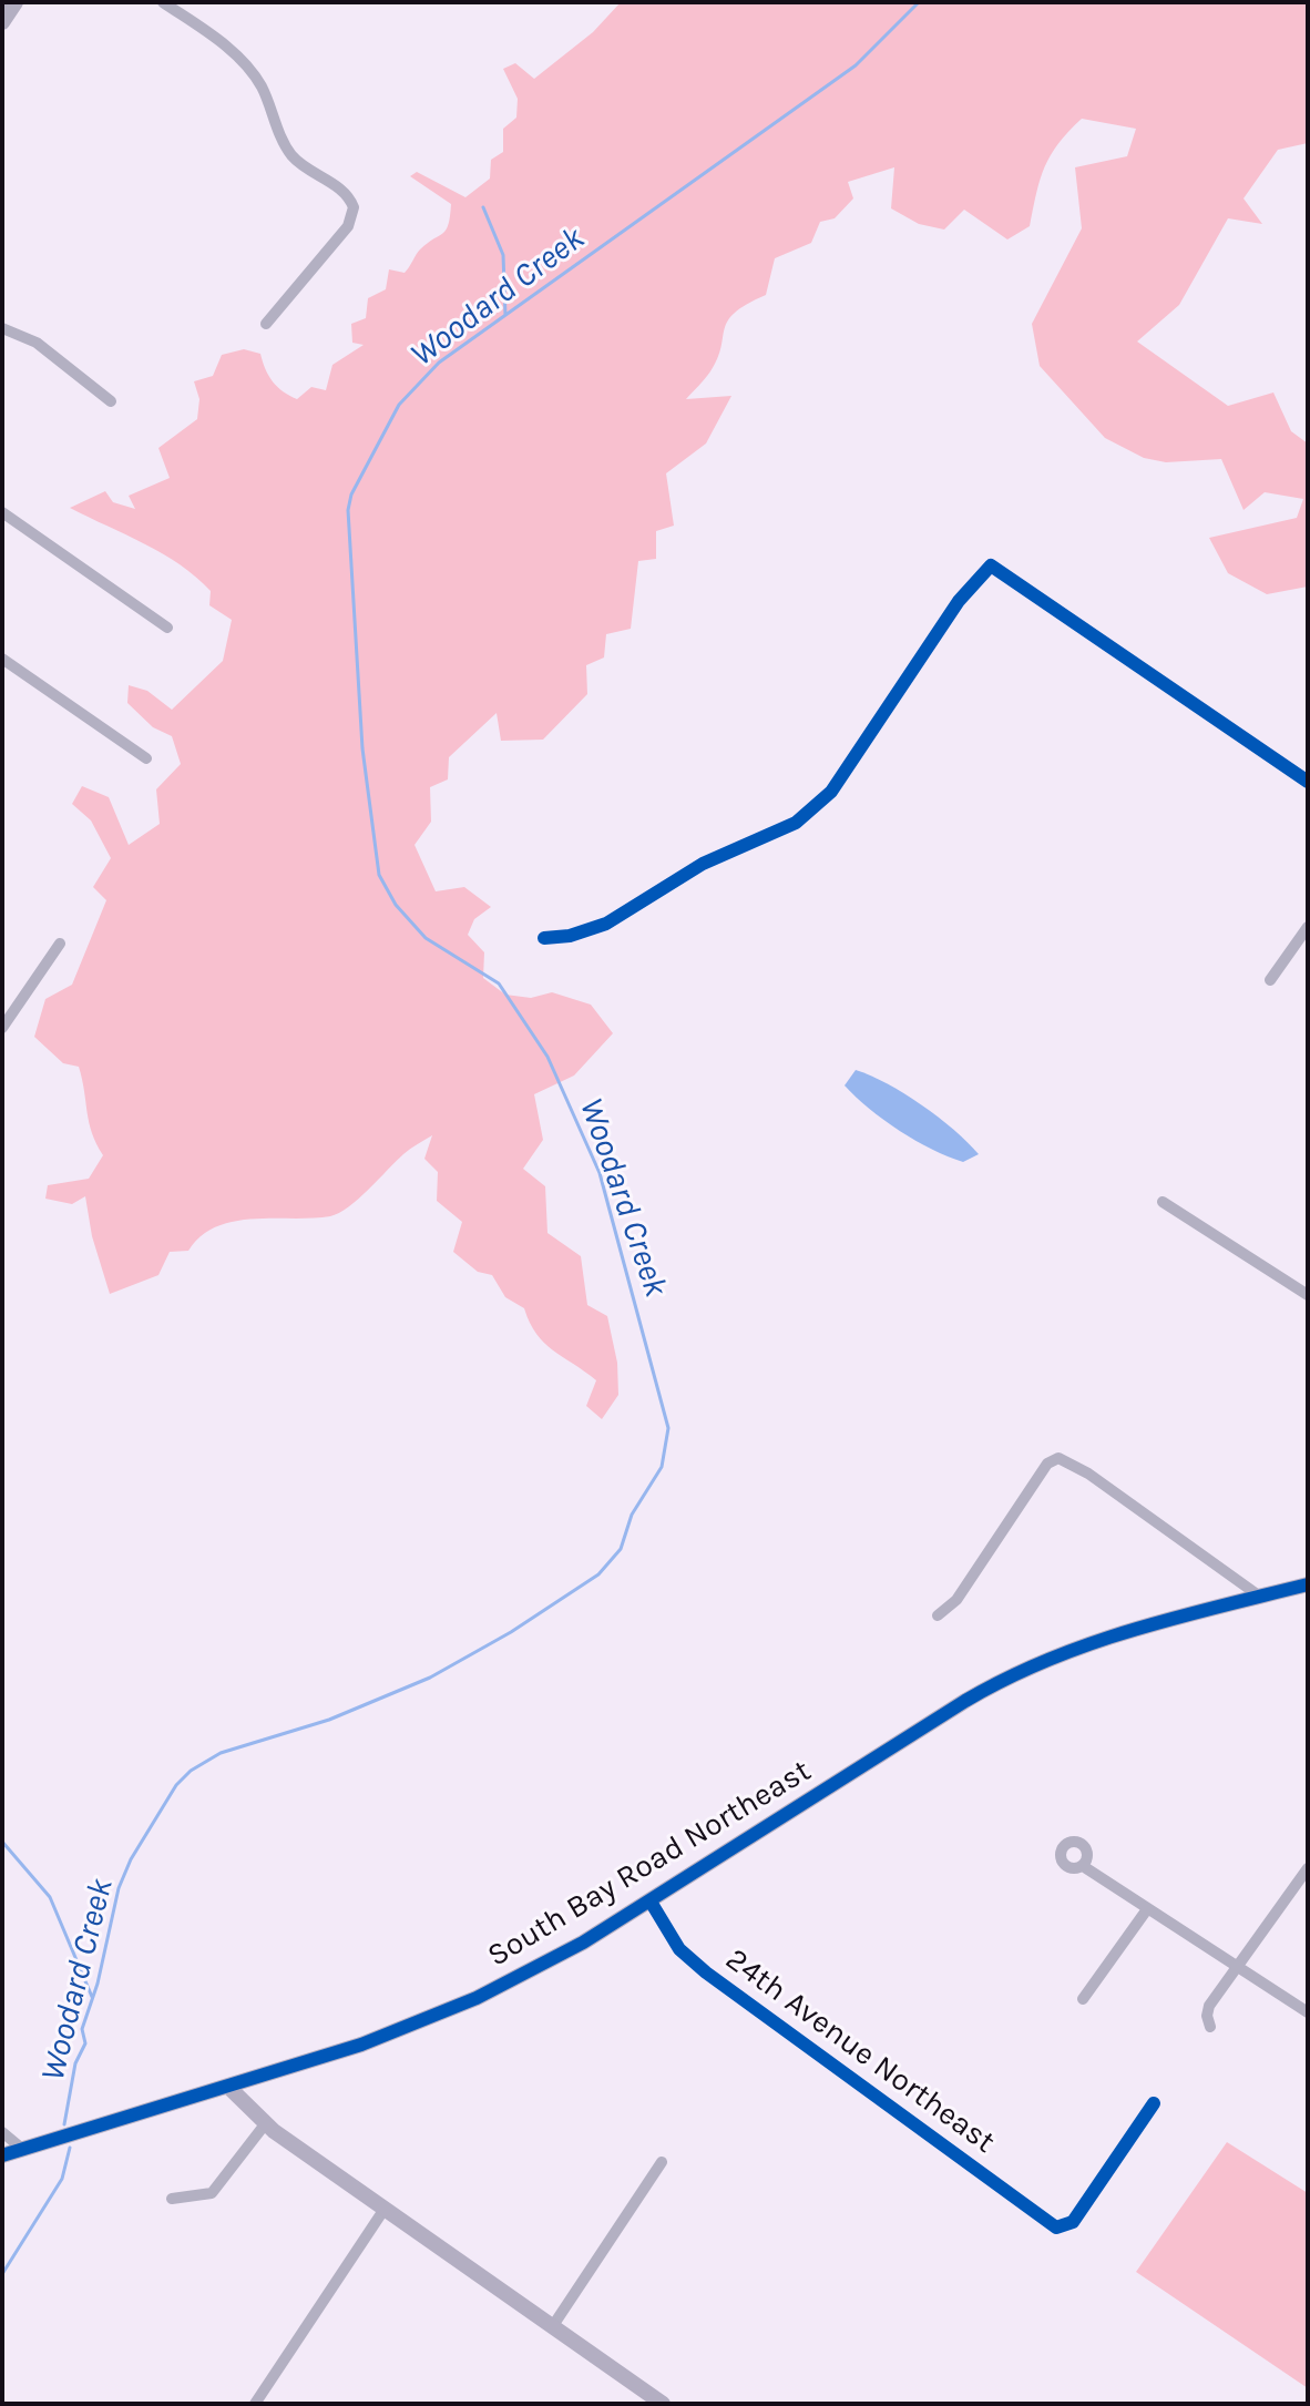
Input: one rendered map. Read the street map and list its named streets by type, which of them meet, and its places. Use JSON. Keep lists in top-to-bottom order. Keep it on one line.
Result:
{"streets":{"street":["South Bay Road Northeast","24th Avenue Northeast"]},"crossings":[["South Bay Road Northeast","24th Avenue Northeast"]],"water":["Woodard Creek"]}
